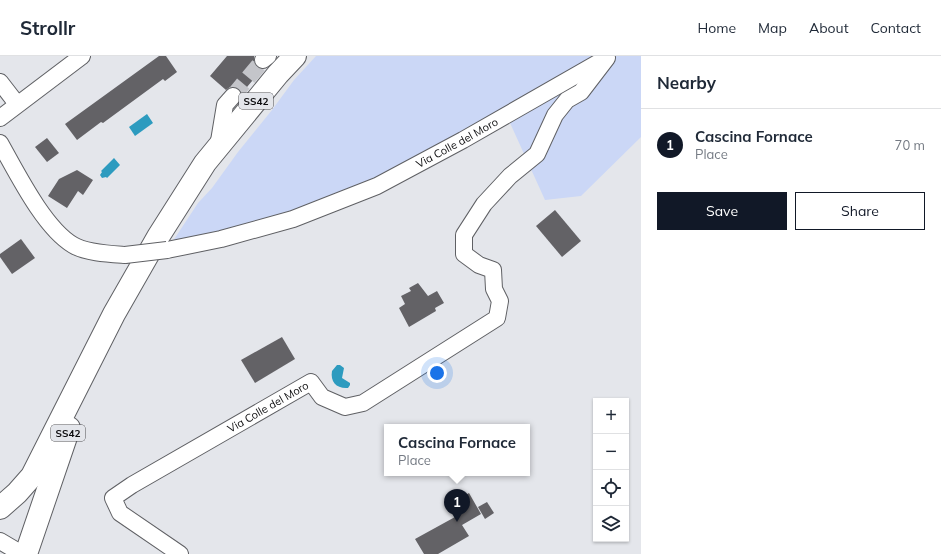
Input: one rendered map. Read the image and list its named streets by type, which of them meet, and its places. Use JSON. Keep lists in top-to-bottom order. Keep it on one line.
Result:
{"streets":{"highway":["SS42"],"street":["Via Colle del Moro"]},"page":{"header":"Strollr","nav":["Home","Map","About","Contact"],"heading":"Nearby","list":[{"mark":"1","name":"Cascina Fornace","note":"Place","value":"70 m"}],"buttons":["Save","Share"],"map_buttons":["+","−"],"popup":["Cascina Fornace","Place"],"pins":"1"}}
